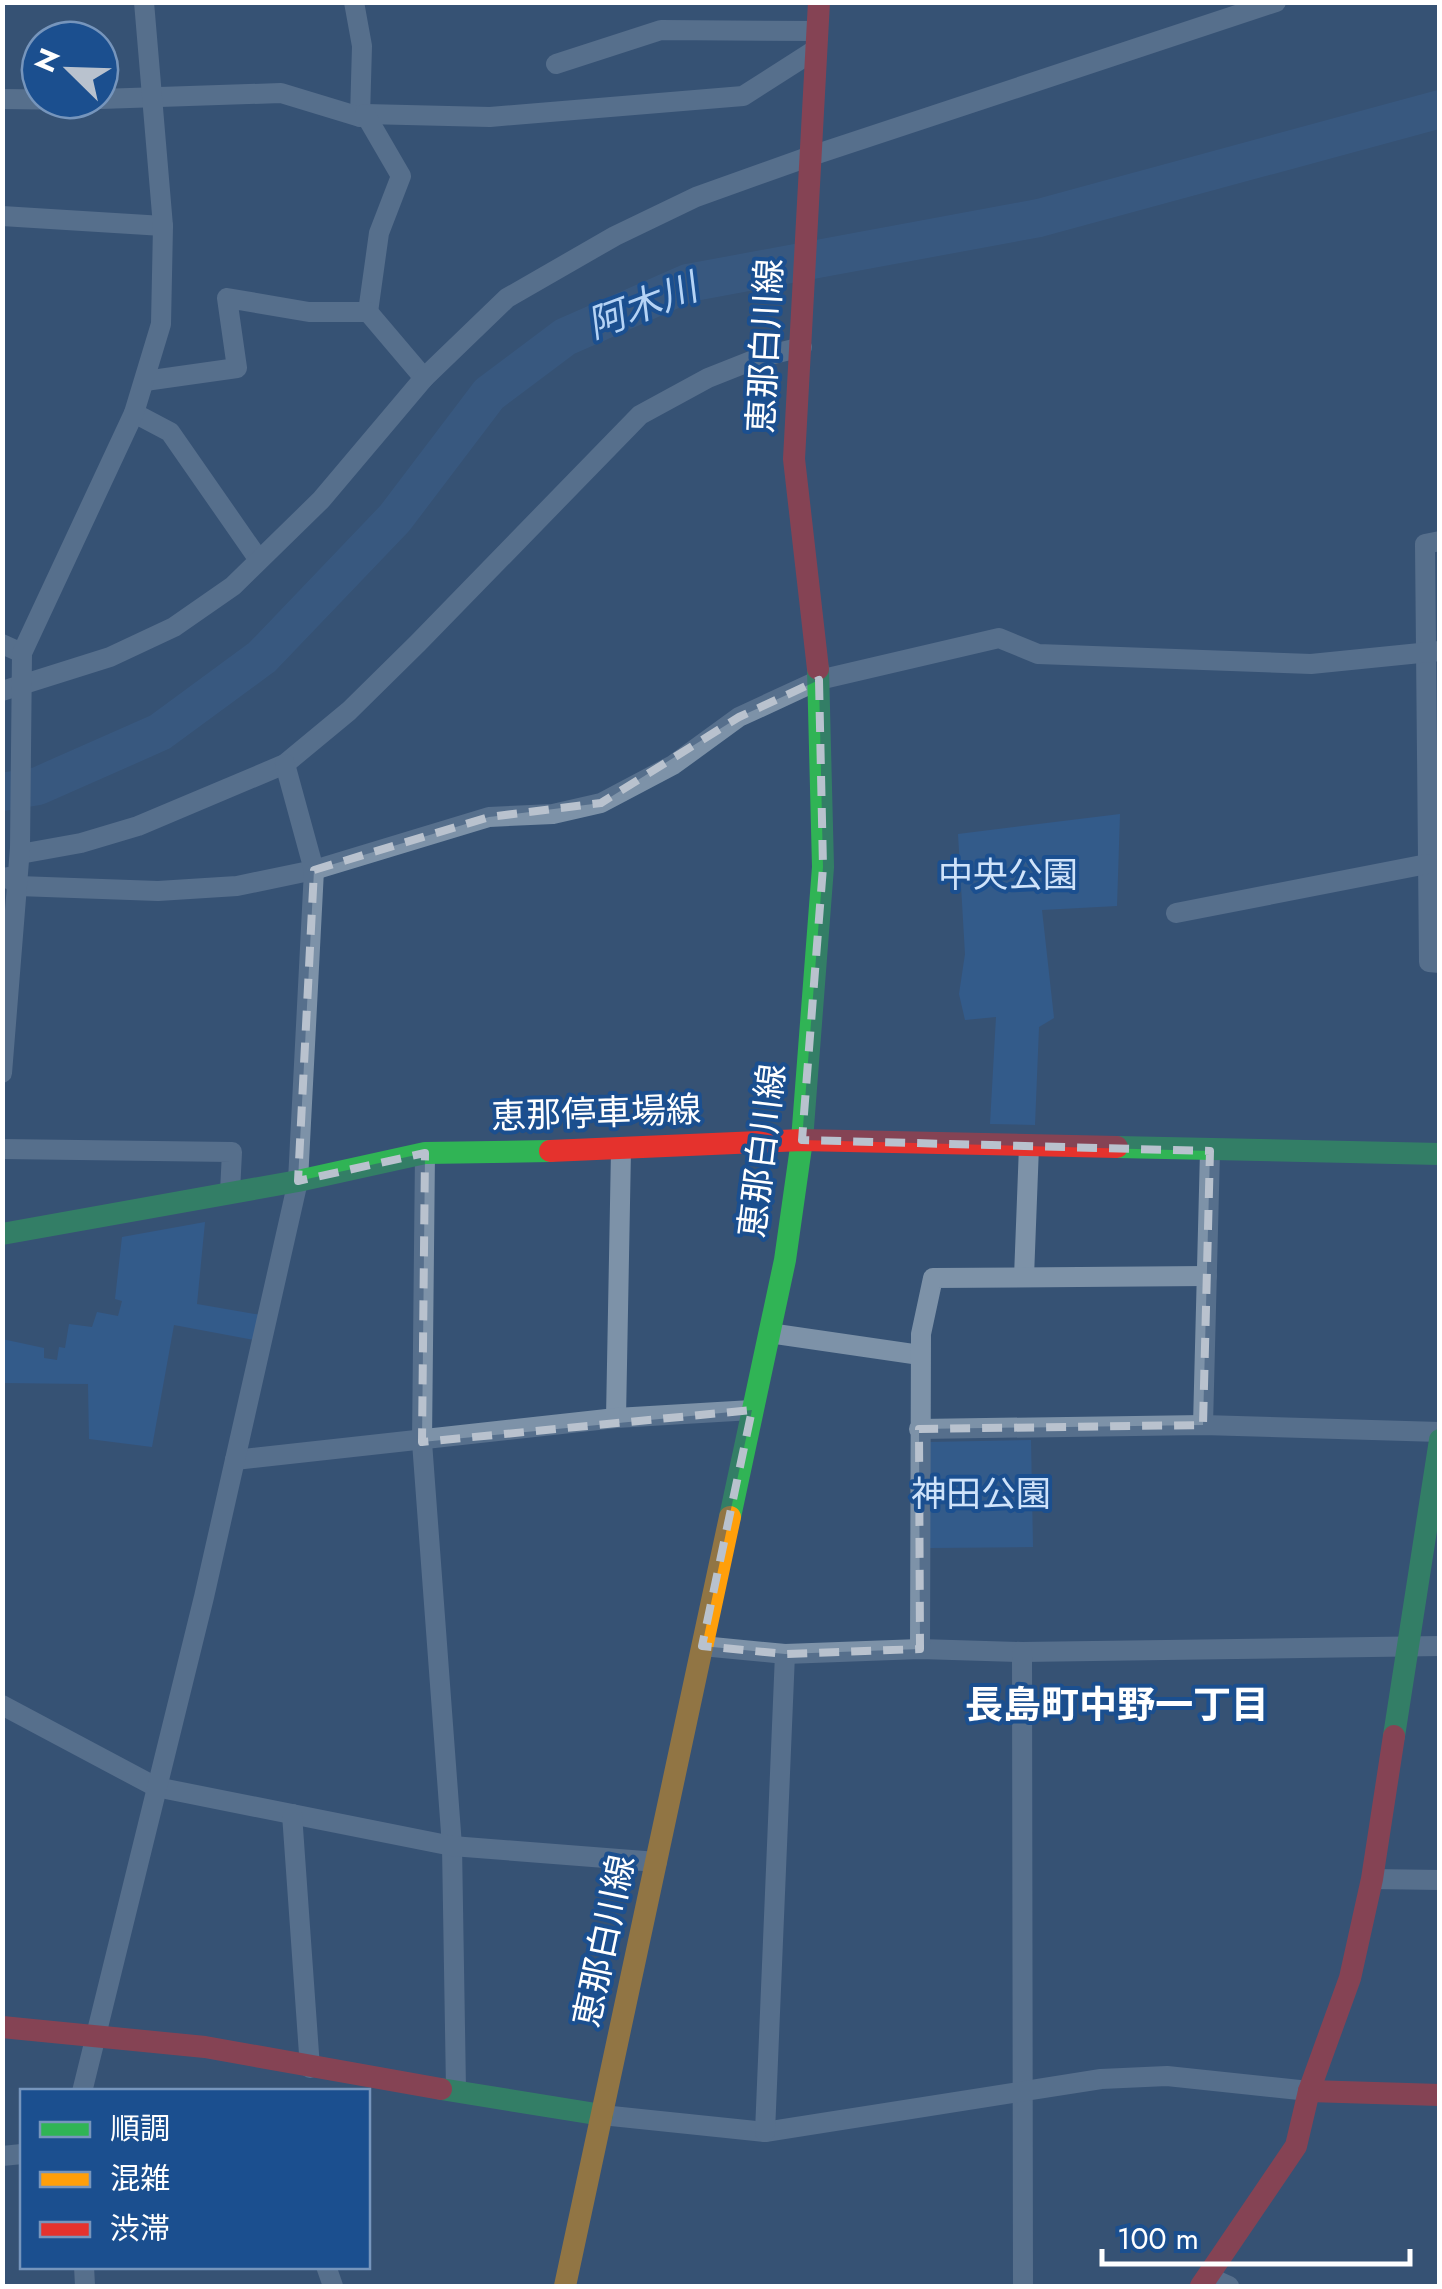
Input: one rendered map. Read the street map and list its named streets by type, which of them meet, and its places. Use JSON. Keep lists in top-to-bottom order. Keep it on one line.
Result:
{"streets":{"main road":["恵那白川線","恵那停車場線"]},"crossings":[["恵那白川線","恵那停車場線"]],"districts":["長島町中野一丁目"],"water":["阿木川"],"parks":["中央公園","神田公園"],"legend":["順調","混雑","渋滞"],"scale_bar":"100 m","north":"top left"}
